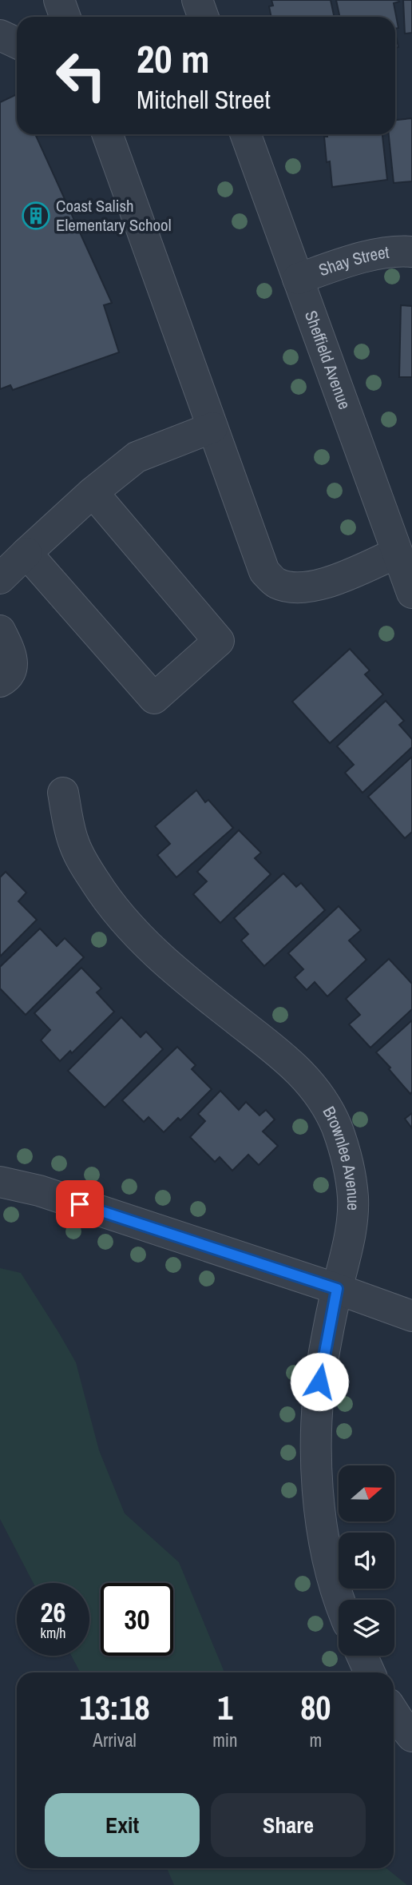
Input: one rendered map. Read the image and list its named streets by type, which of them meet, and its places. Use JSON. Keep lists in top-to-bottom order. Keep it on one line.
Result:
{"streets":{"street":["Shay Street","Sheffield Avenue","Brownlee Avenue"]},"crossings":[["Shay Street","Sheffield Avenue"]],"places":{"building":["Coast Salish Elementary School"]},"north":"right","page":{"turn":["20 m","Mitchell Street"],"speed":"26 km/h","limit":"30","eta":["13:18","Arrival","1","min","80","m"],"buttons":["Exit","Share"]}}
